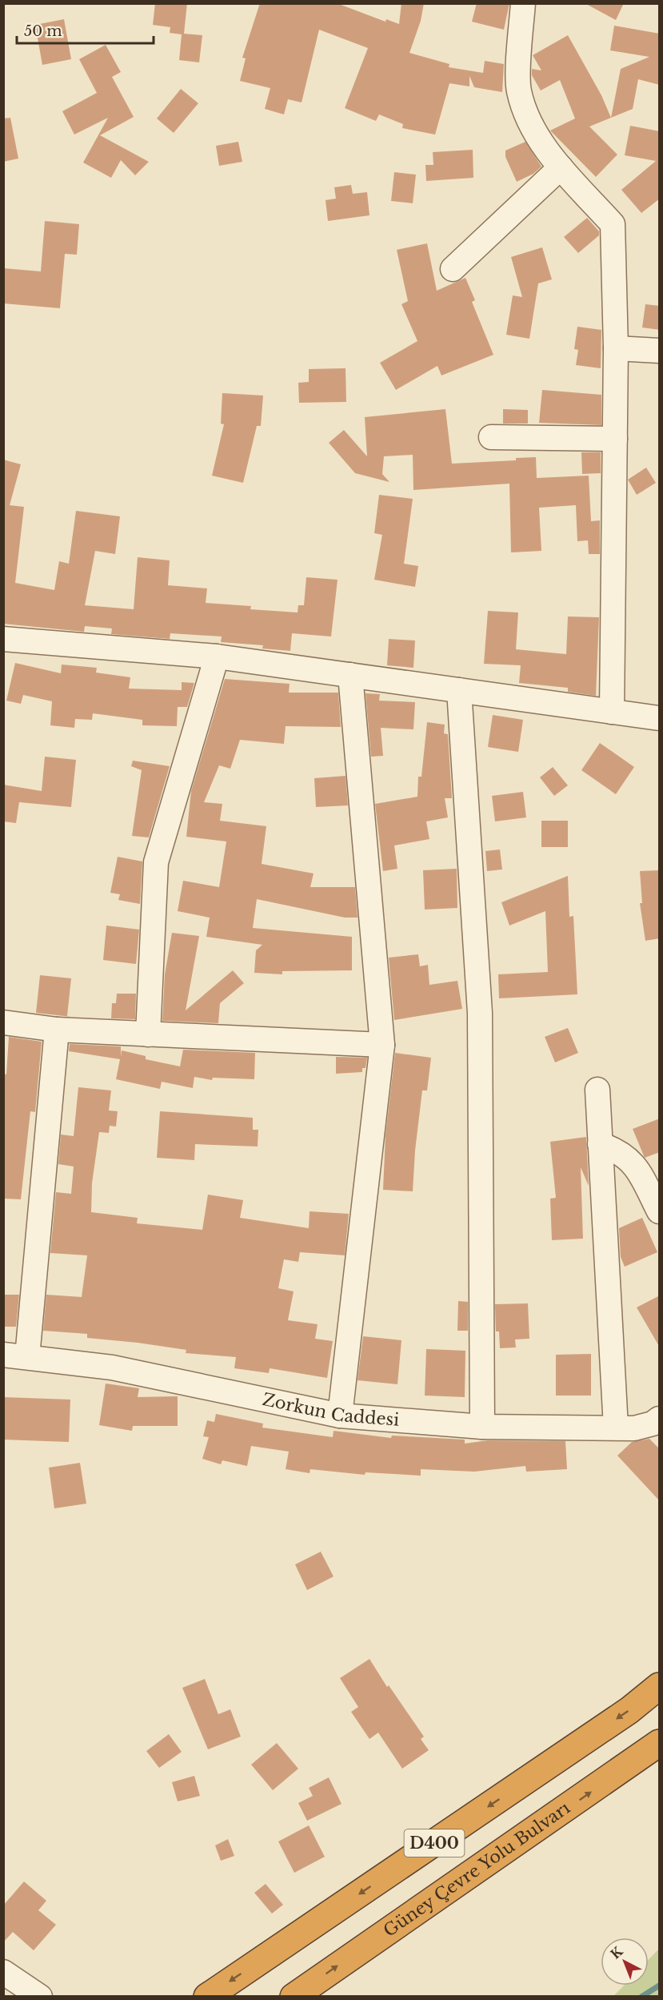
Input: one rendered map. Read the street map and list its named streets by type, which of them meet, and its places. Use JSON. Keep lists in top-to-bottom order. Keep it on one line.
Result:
{"streets":{"highway":["D400","Güney Çevre Yolu Bulvarı"],"street":["Zorkun Caddesi"]},"scale_bar":"50 m","north":"top left"}
